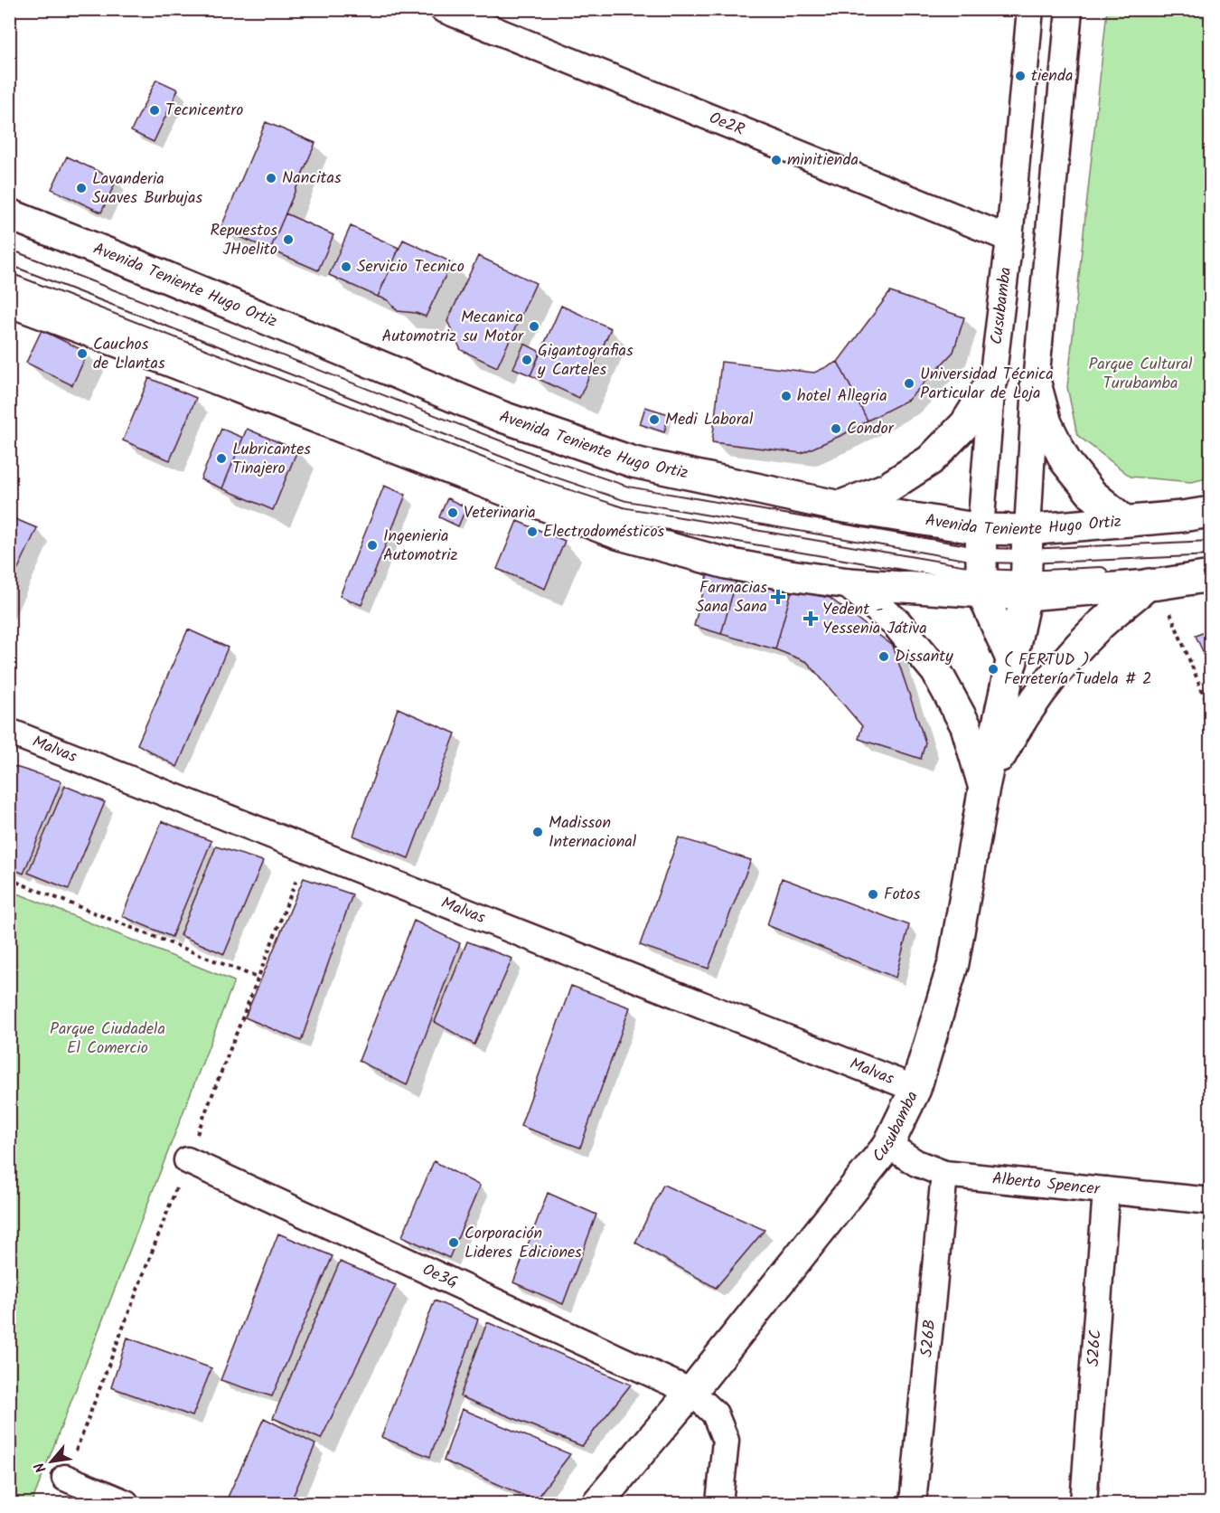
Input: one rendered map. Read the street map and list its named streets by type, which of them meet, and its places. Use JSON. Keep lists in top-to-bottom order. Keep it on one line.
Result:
{"streets":{"main road":["Avenida Teniente Hugo Ortiz","Cusubamba"],"street":["Oe2R","Malvas","Alberto Spencer","Oe3G","S26B","S26C"]},"crossings":[["Oe2R","Cusubamba"],["Avenida Teniente Hugo Ortiz","Cusubamba"],["Cusubamba","Malvas"],["Cusubamba","Alberto Spencer"],["Cusubamba","Oe3G"],["Alberto Spencer","S26B"],["Alberto Spencer","S26C"]],"parks":["Parque Cultural Turubamba","Parque Ciudadela El Comercio"],"places":{"other":["tienda","Tecnicentro","minitienda","Nancitas","Lavanderia Suaves Burbujas","Repuestos JHoelito","Servicio Tecnico","Mecanica Automotriz su Motor","Cauchos de Llantas","Gigantografias y Carteles","Universidad Técnica Particular de Loja","hotel Allegria","Medi Laboral","Condor","Lubricantes Tinajero","Veterinaria","Electrodomésticos","Ingenieria Automotriz","Dissanty","( FERTUD ) Ferretería Tudela # 2","Madisson Internacional","Fotos","Corporación Lideres Ediciones"],"health":["Farmacias Sana Sana","Yedent - Yessenia Játiva"]},"north":"bottom left"}
